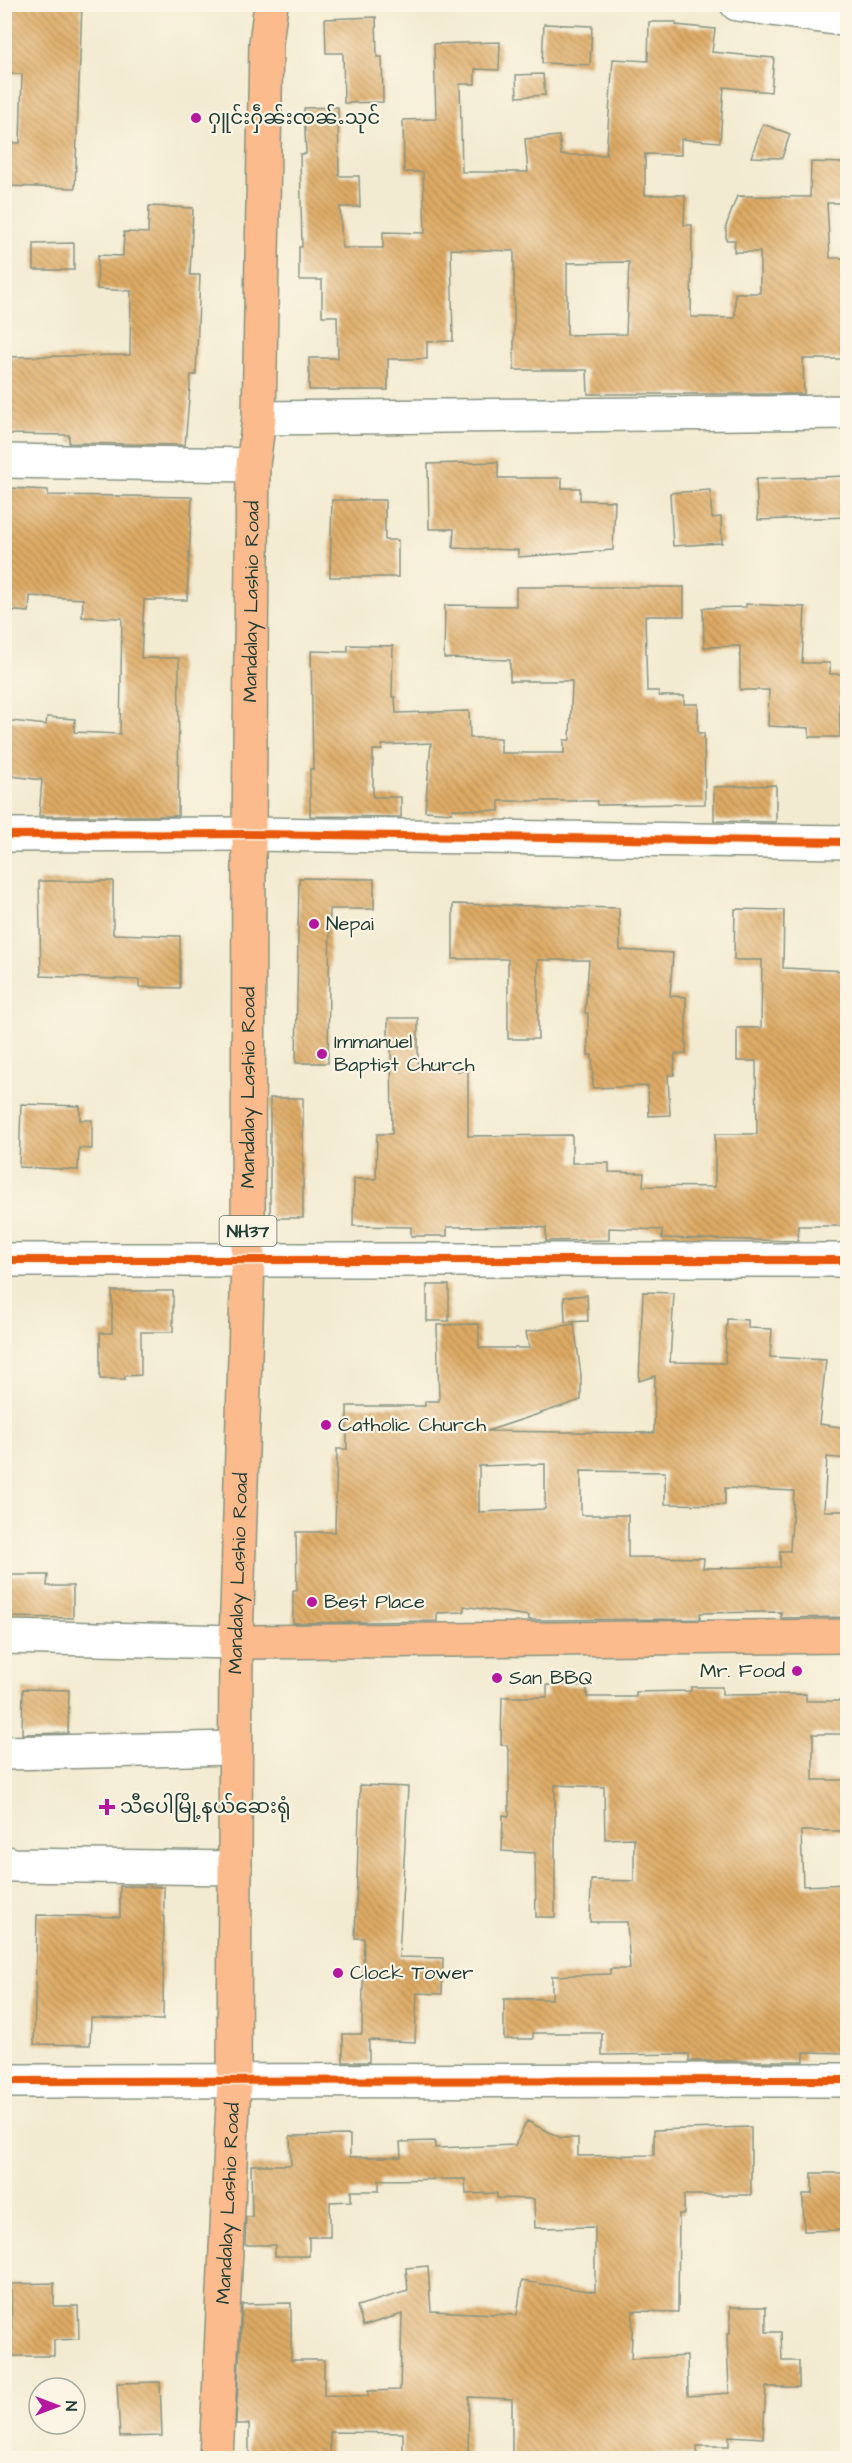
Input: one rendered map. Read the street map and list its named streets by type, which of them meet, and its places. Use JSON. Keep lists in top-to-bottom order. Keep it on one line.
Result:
{"streets":{"main road":["Mandalay Lashio Road","NH37"]},"places":{"other":["ႁူင်းႁဵၼ်းၸၼ်ႉသုင်","Nepai","Immanuel Baptist Church","Catholic Church","Best Place","Mr. Food","San BBQ","Clock Tower"],"health":["သီပေါမြို့နယ်ဆေးရုံ"]},"north":"right"}
